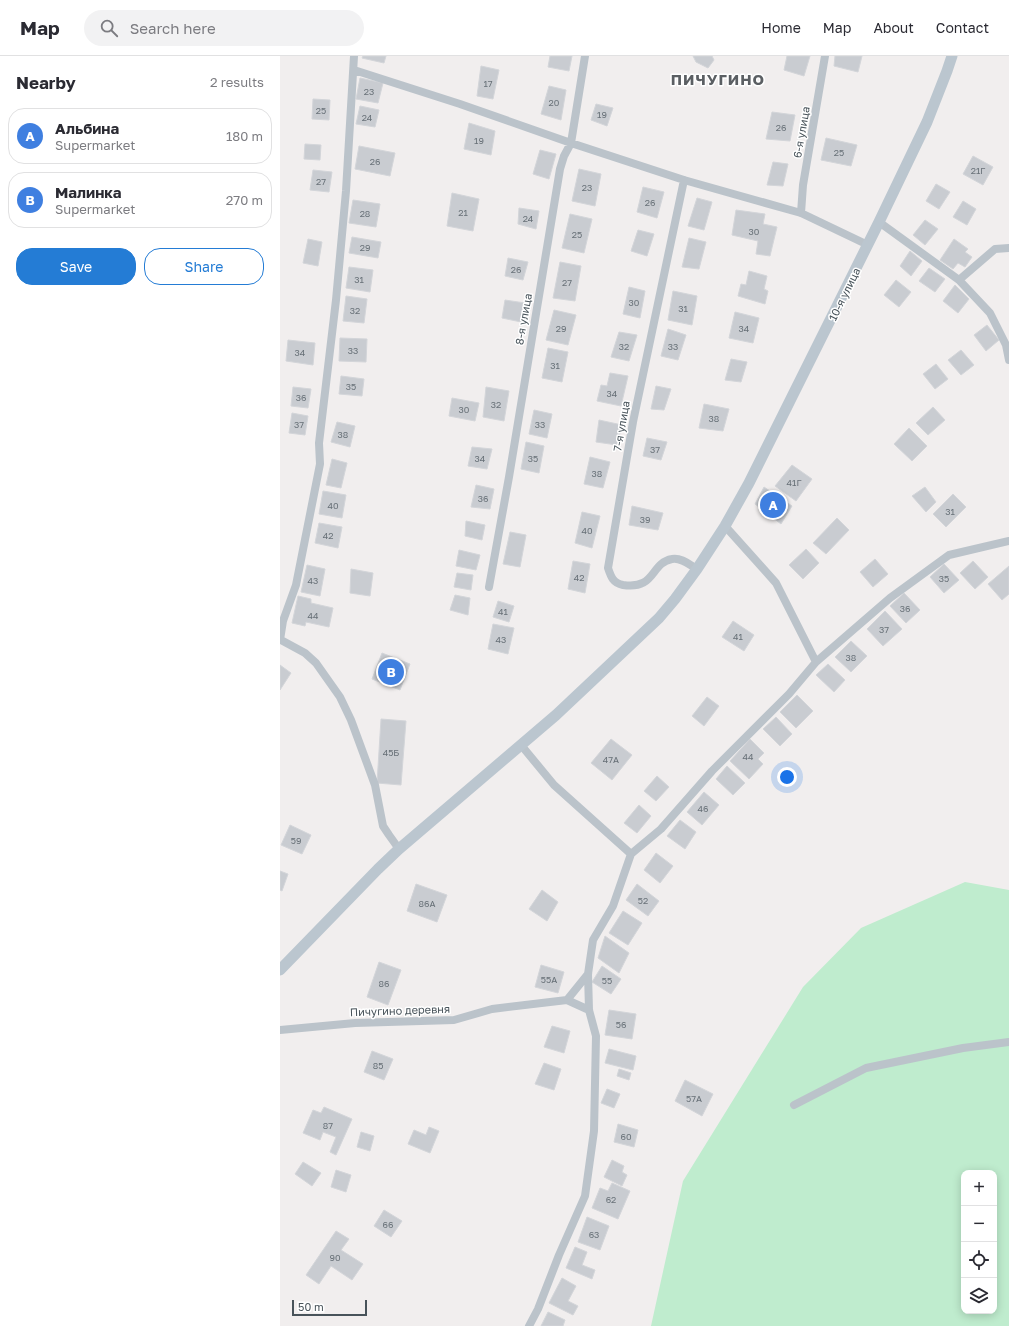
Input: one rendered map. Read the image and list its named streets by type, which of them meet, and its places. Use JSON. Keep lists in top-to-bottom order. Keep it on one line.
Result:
{"streets":{"street":["6-я улица","10-я улица","8-я улица","7-я улица","Пичугино деревня"]},"crossings":[["10-я улица","7-я улица"]],"districts":["ПИЧУГИНО"],"house_numbers":["17","23","20","25","19","24","26","19","25","26","21Г","27","23","26","21","28","24","30","25","29","26","31","27","30","31","32","29","34","32","33","33","34","31","35","34","36","32","30","38","37","33","38","37","34","35","38","41Г","36","40","31","39","40","42","42","35","43","36","41","44","37","41","43","38","45Б","44","47А","46","59","52","86А","55А","55","86","56","85","57А","87","60","62","66","63","90"],"scale_bar":"50 m","page":{"header":"Map","search":"Search here","nav":["Home","Map","About","Contact"],"heading":["Nearby","2 results"],"list":[{"mark":"A","name":"Альбина","note":"Supermarket","value":"180 m"},{"mark":"B","name":"Малинка","note":"Supermarket","value":"270 m"}],"buttons":["Save","Share"],"pins":["A","B"],"map_buttons":["+","−"],"scale":"50 m"}}
